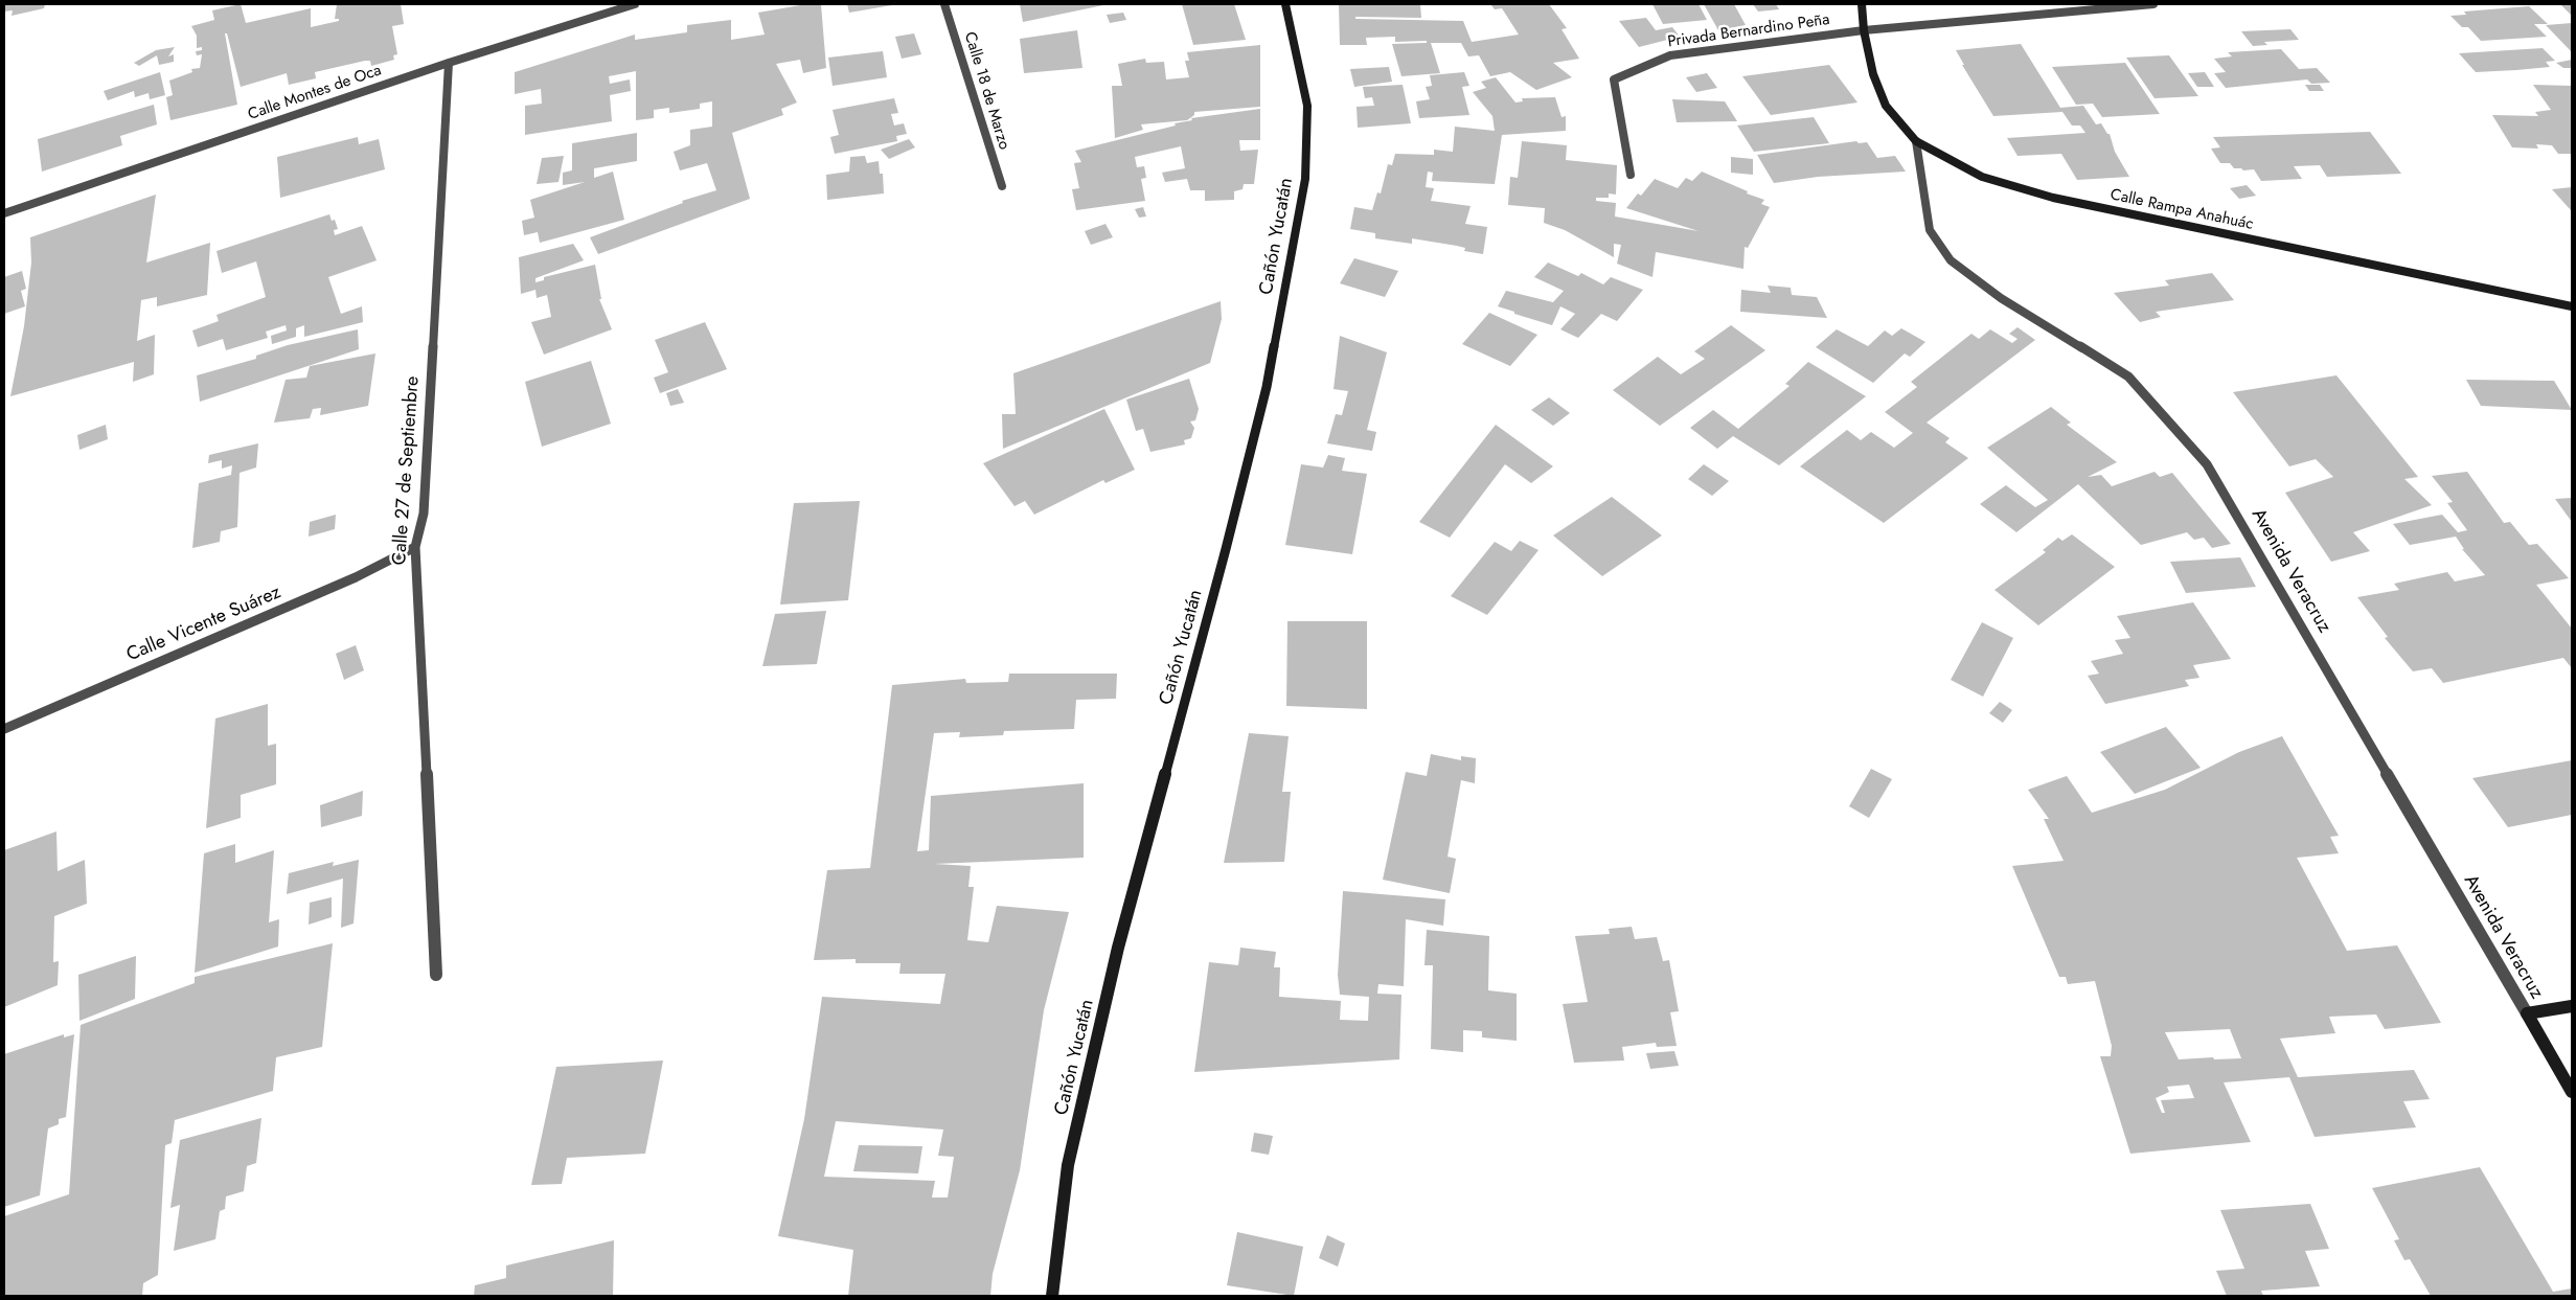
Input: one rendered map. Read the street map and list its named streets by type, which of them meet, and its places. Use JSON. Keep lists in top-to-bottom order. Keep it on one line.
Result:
{"streets":{"street":["Privada Bernardino Peña","Calle 18 de Marzo","Calle Montes de Oca","Calle Rampa Anahuác","Cañón Yucatán","Calle 27 de Septiembre","Avenida Veracruz","Calle Vicente Suárez"]},"crossings":[["Privada Bernardino Peña","Calle Rampa Anahuác"],["Calle Montes de Oca","Calle 27 de Septiembre"],["Calle Rampa Anahuác","Avenida Veracruz"],["Calle 27 de Septiembre","Calle Vicente Suárez"]]}
